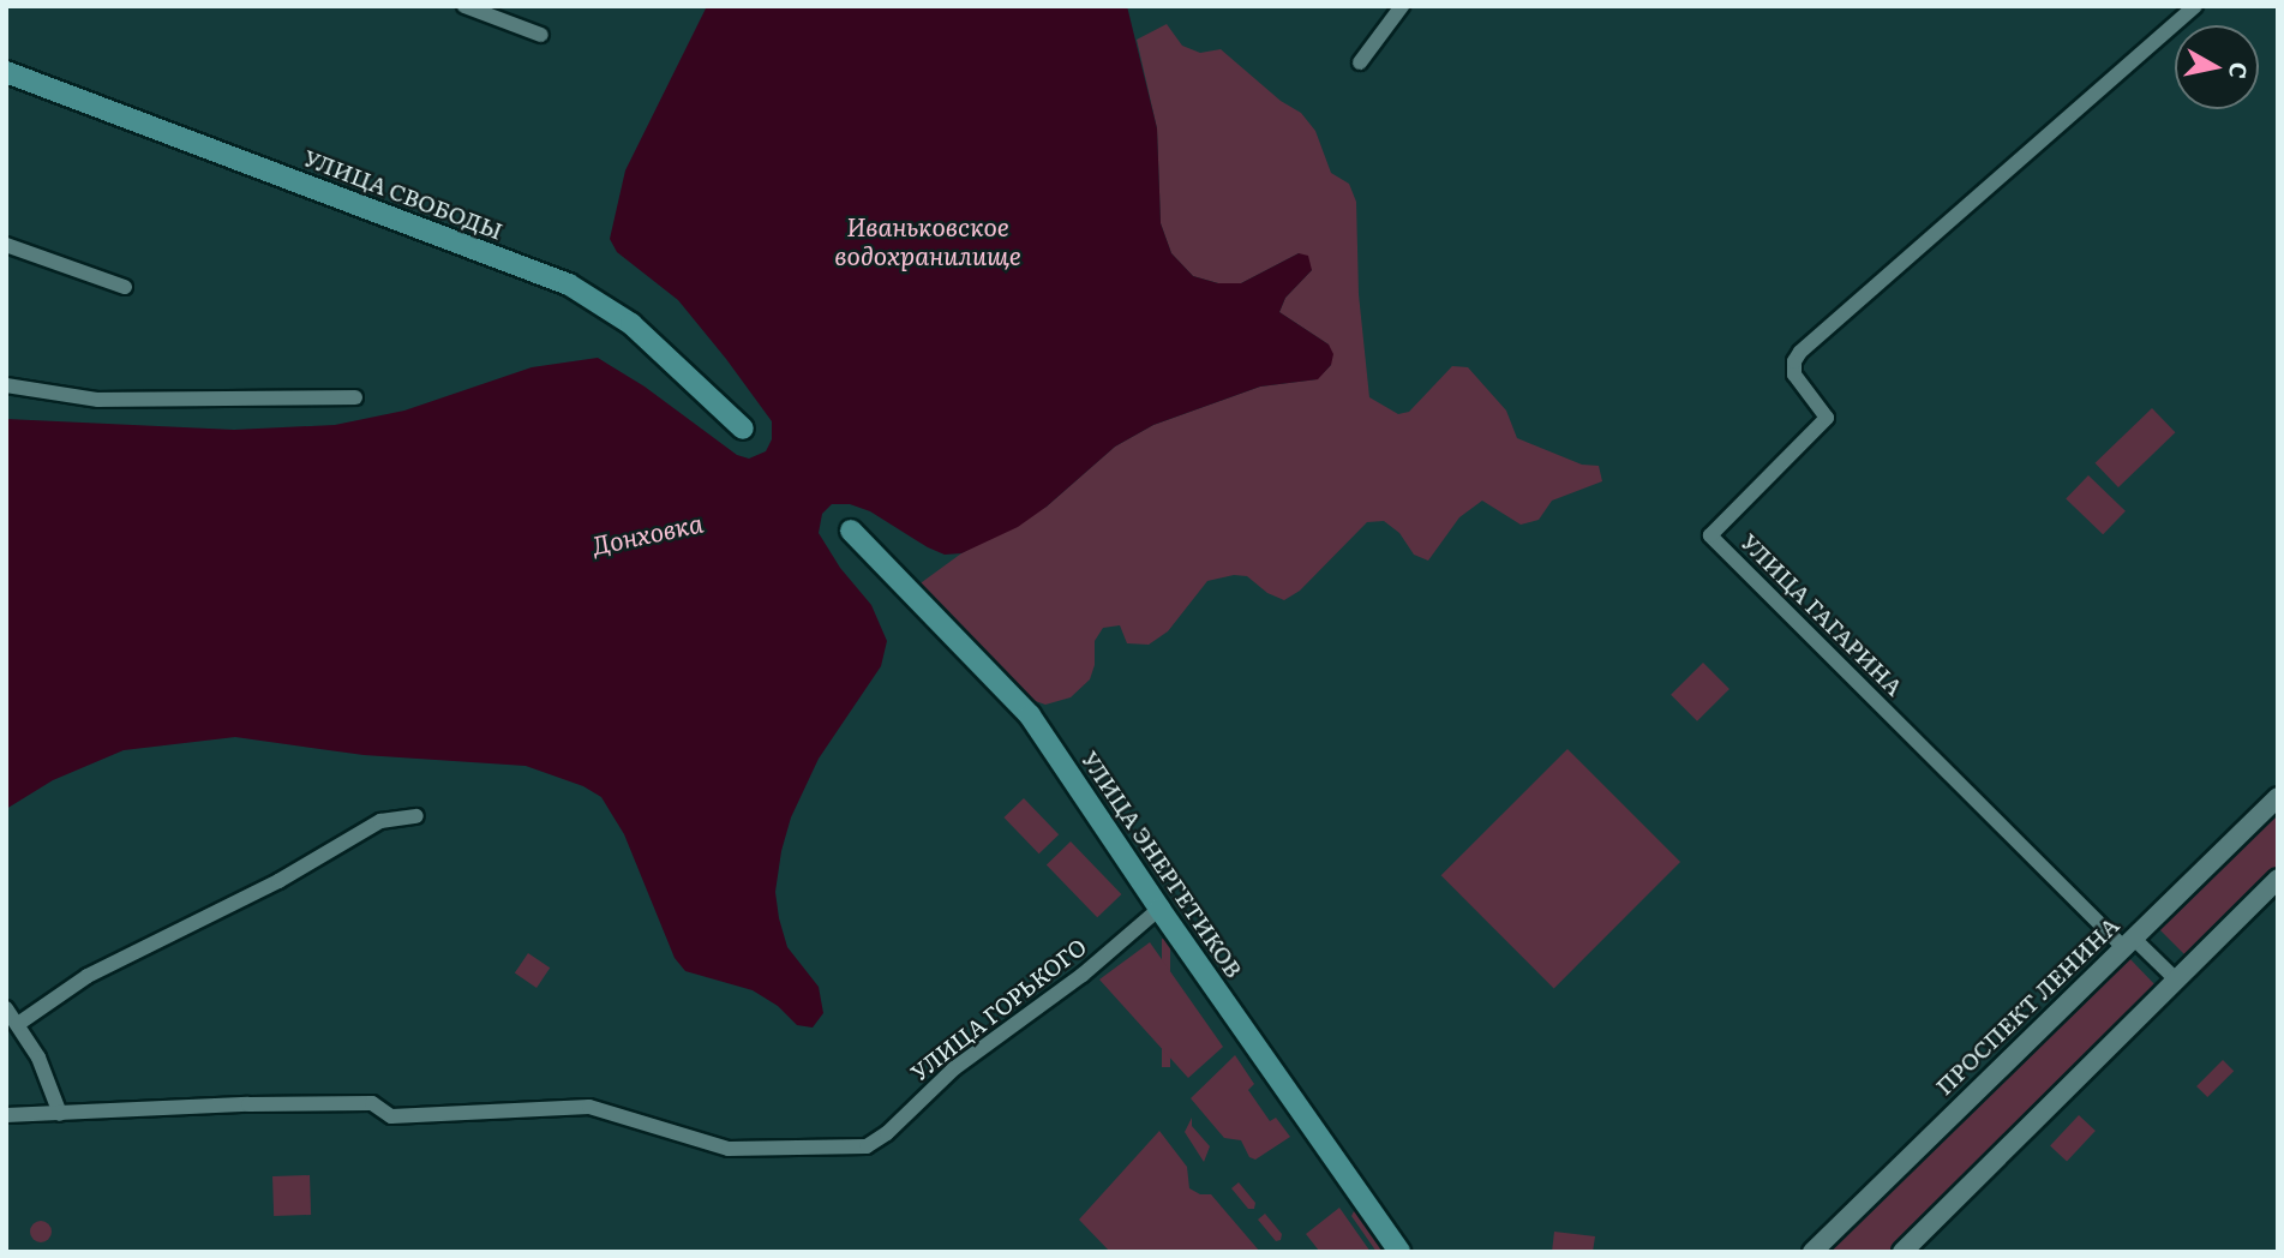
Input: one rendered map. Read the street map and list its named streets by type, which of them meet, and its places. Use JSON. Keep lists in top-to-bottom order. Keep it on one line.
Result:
{"streets":{"main road":["УЛИЦА СВОБОДЫ","УЛИЦА ЭНЕРГЕТИКОВ"],"street":["УЛИЦА ГАГАРИНА","ПРОСПЕКТ ЛЕНИНА","УЛИЦА ГОРЬКОГО"]},"crossings":[["УЛИЦА ГАГАРИНА","ПРОСПЕКТ ЛЕНИНА"],["УЛИЦА ЭНЕРГЕТИКОВ","УЛИЦА ГОРЬКОГО"]],"water":["Иваньковское водохранилище","Донховка"],"north":"right"}
